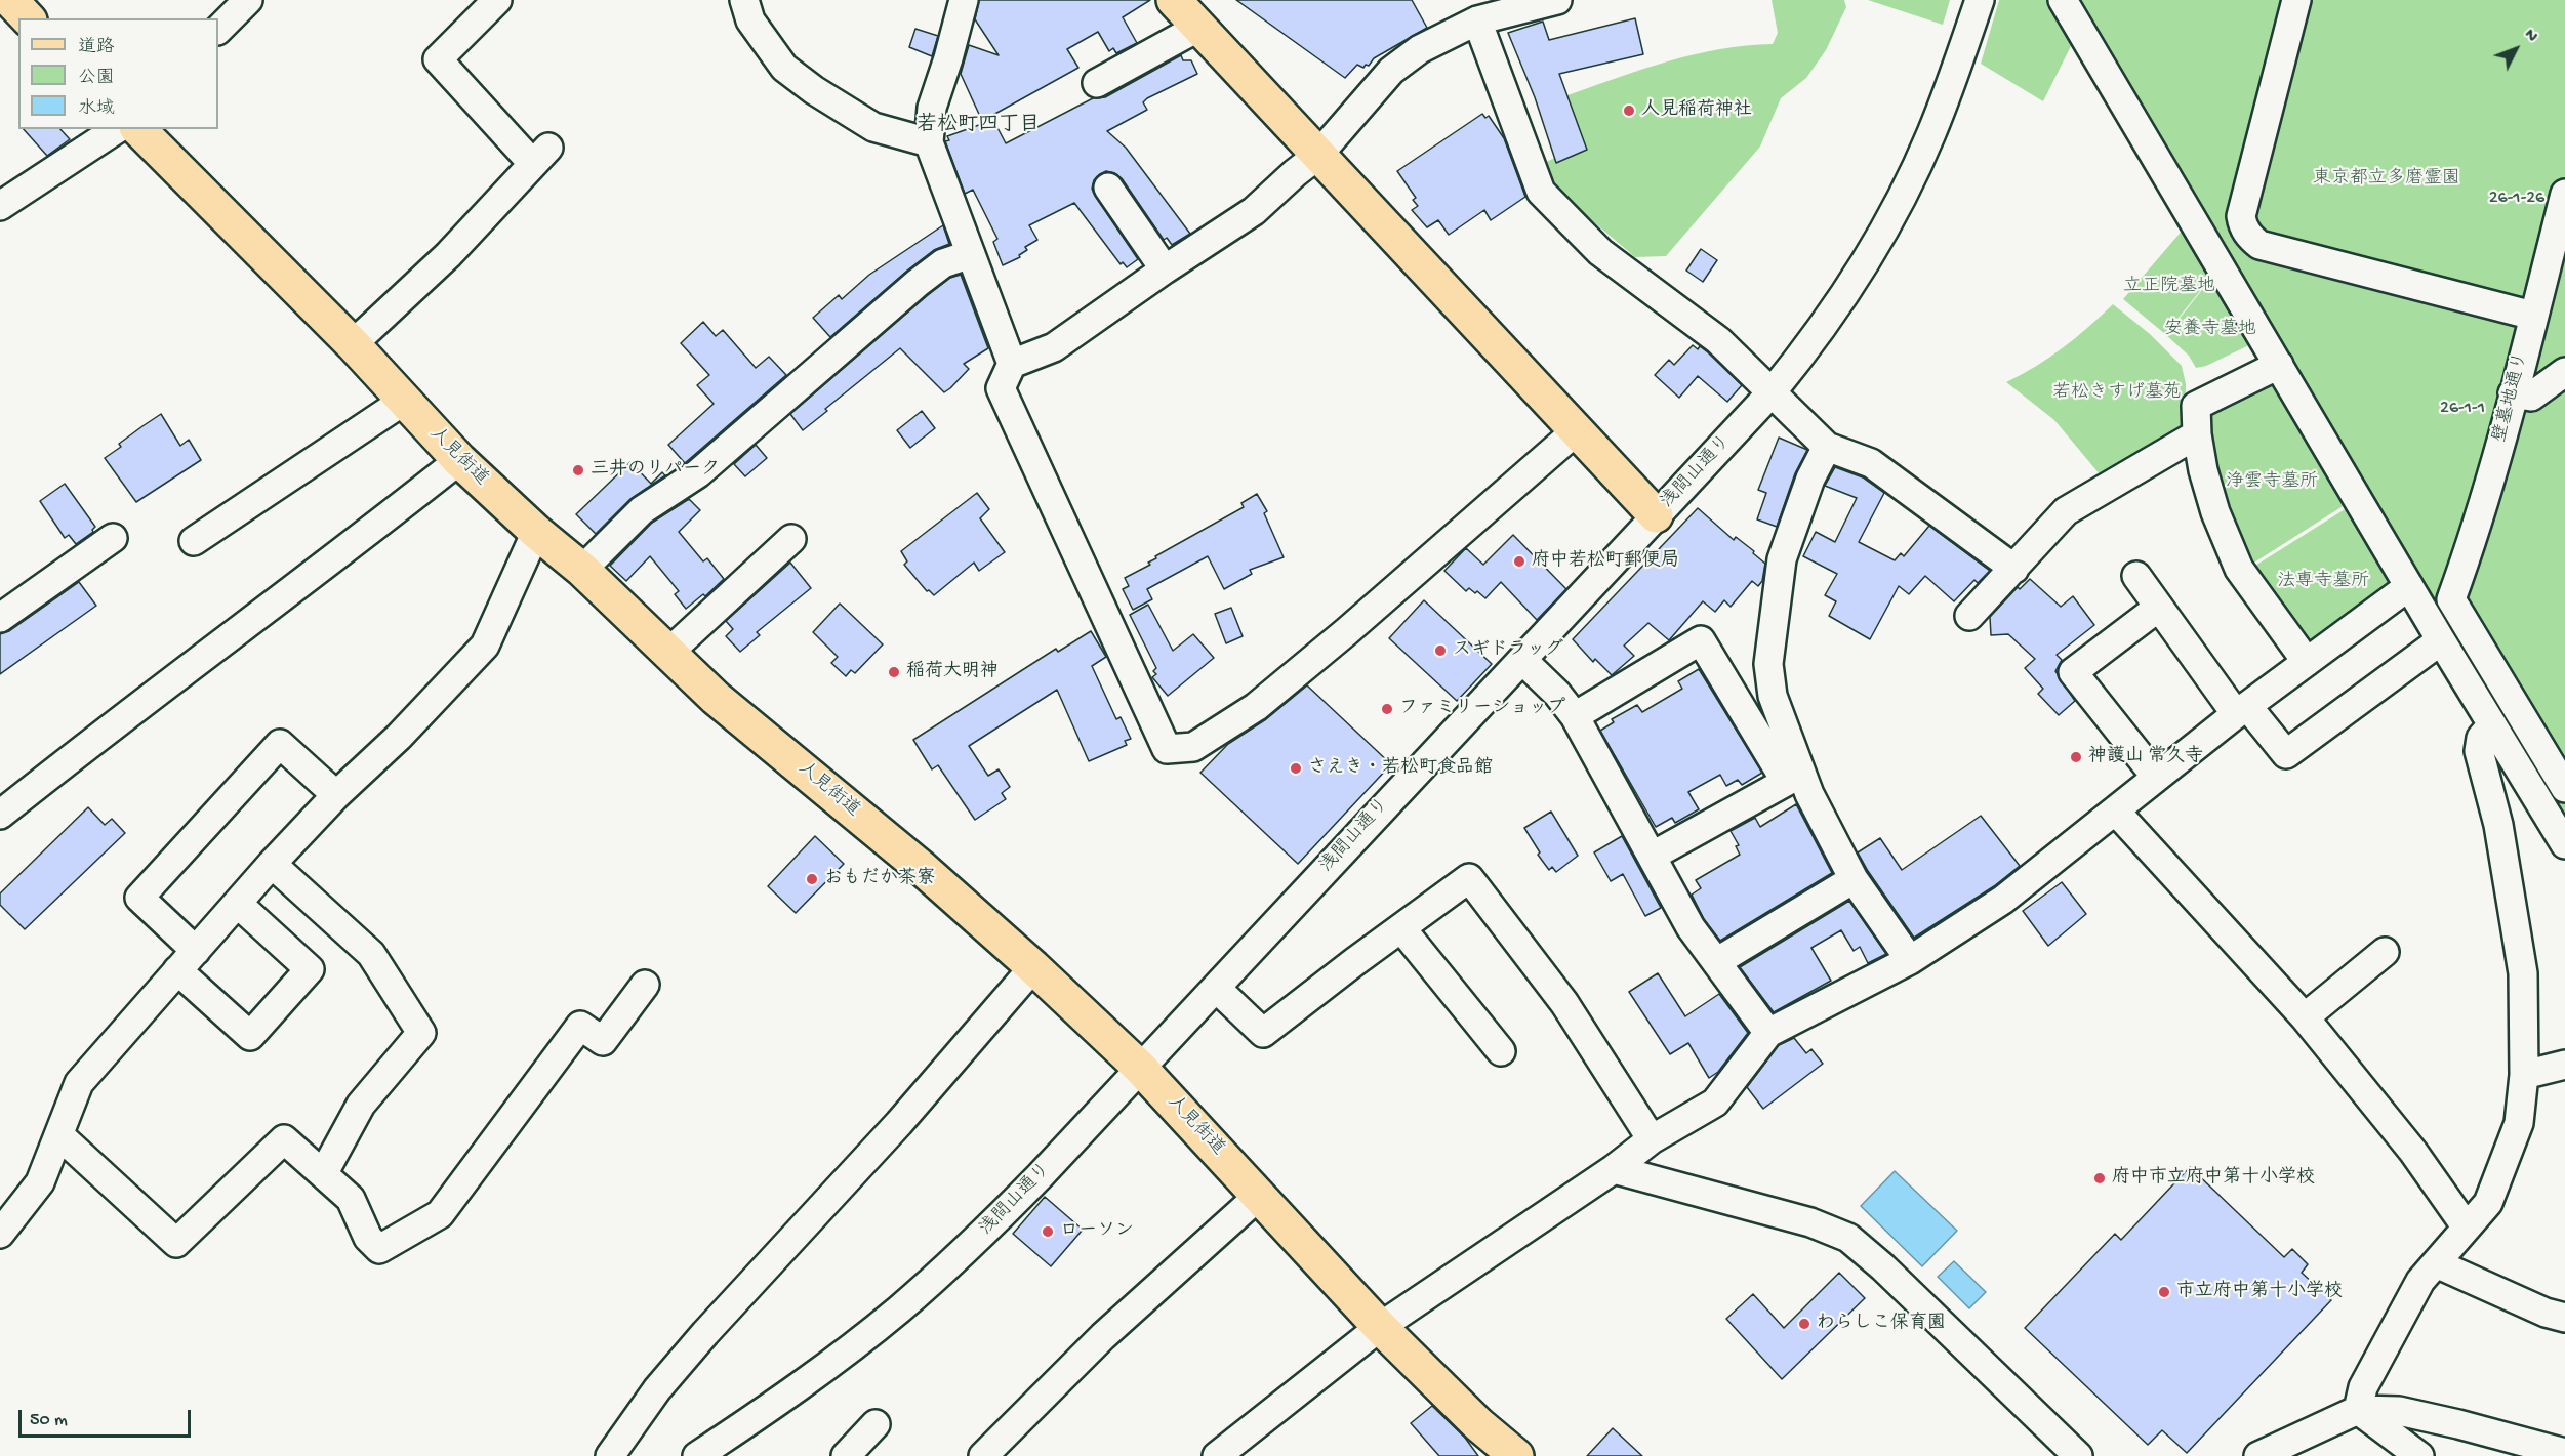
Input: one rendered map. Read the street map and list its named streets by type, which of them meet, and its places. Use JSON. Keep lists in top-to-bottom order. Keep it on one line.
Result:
{"streets":{"main road":["人見街道"],"street":["壁墓地通り","浅間山通り"]},"crossings":[["人見街道","浅間山通り"]],"districts":["若松町四丁目"],"parks":["東京都立多磨霊園","26-1-26","立正院墓地","安養寺墓地","若松きすげ墓苑","26-1-1","浄雲寺墓所","法専寺墓所"],"places":["人見稲荷神社","三井のリパーク","府中若松町郵便局","スギドラッグ","稲荷大明神","ファミリーショップ","神護山 常久寺","さえき・若松町食品館","おもだか茶寮","府中市立府中第十小学校","ローソン","市立府中第十小学校","わらしこ保育園"],"legend":["道路","公園","水域"],"scale_bar":"50 m","north":"top right"}
